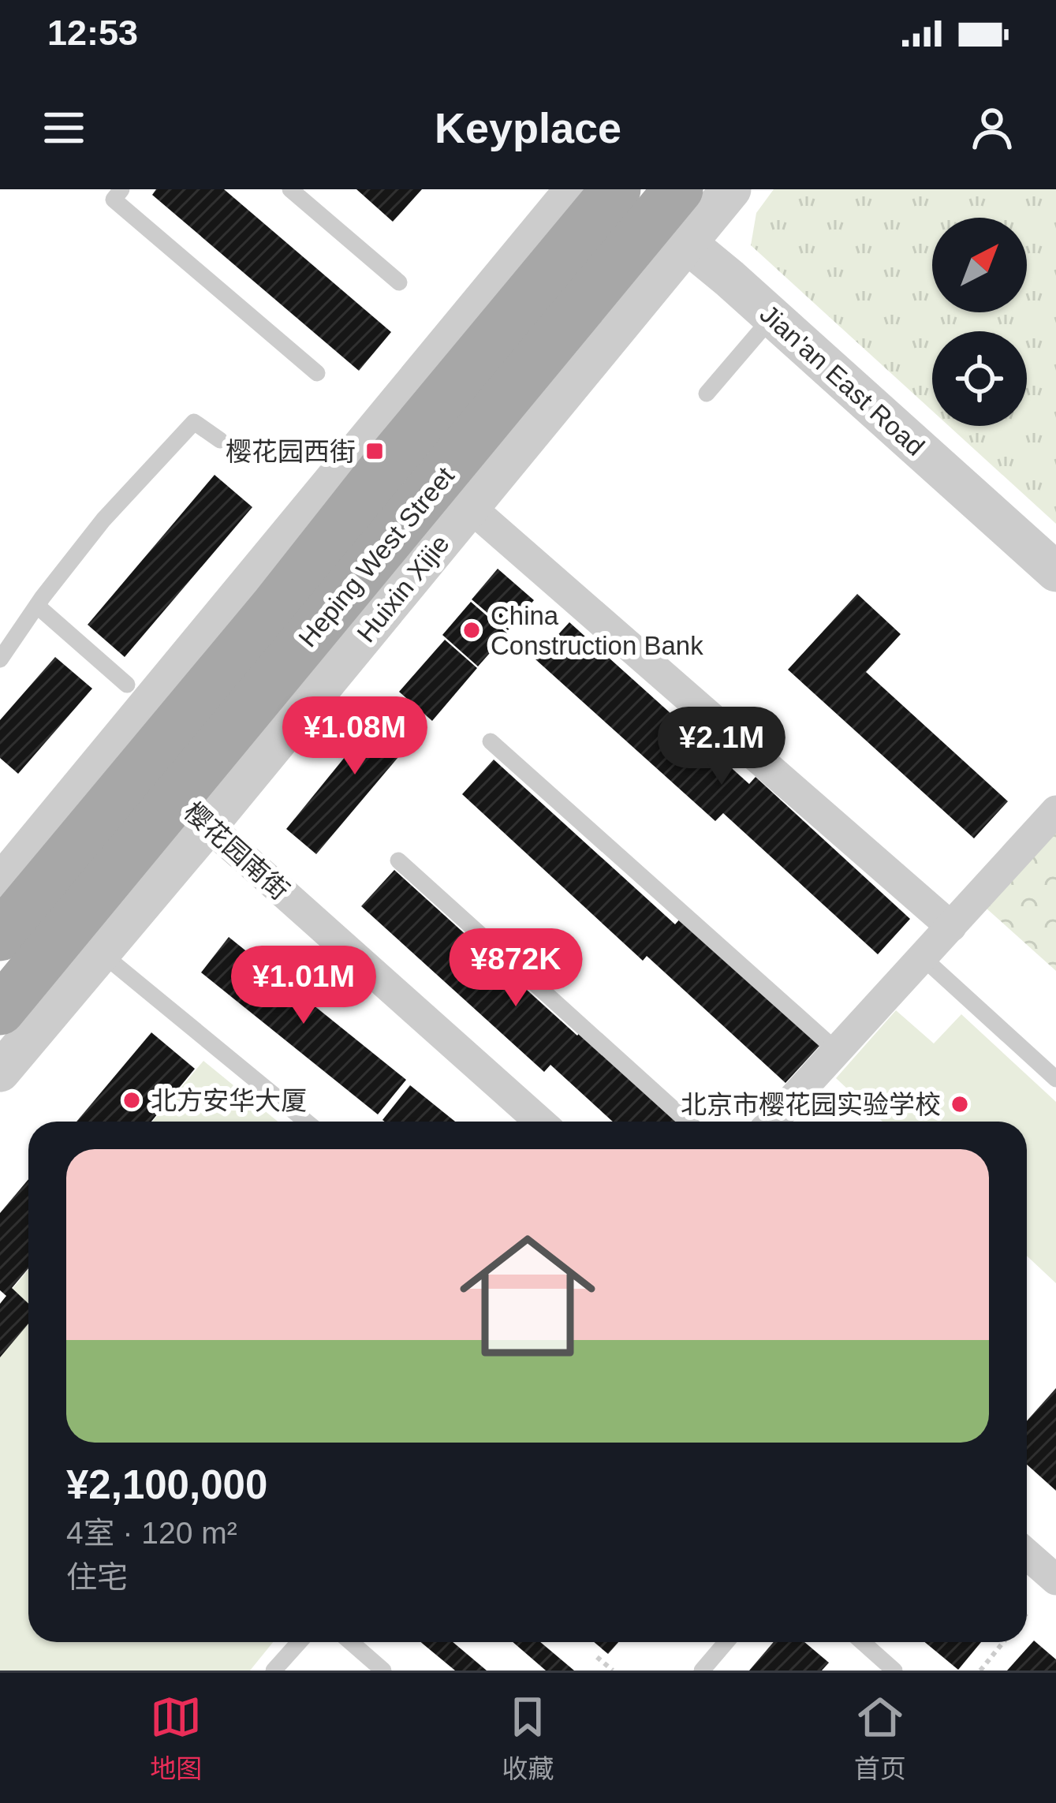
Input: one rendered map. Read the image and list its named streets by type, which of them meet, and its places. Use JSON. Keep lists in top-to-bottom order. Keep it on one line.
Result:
{"streets":{"main road":["Heping West Street"],"street":["Jian'an East Road","樱花园南街"]},"crossings":[["Jian'an East Road","Heping West Street"],["Heping West Street","樱花园南街"]],"places":{"transit":["樱花园西街"],"other":["China Construction Bank","北方安华大厦","北京市樱花园实验学校"]},"north":"top right","page":{"status":"12:53","header":"Keyplace","price":["¥1.08M","¥2.1M","¥872K","¥1.01M"],"list":[{"name":"¥2,100,000","note":"4室 · 120 m² · 住宅"}],"tabs":["地图","收藏","首页"]}}
